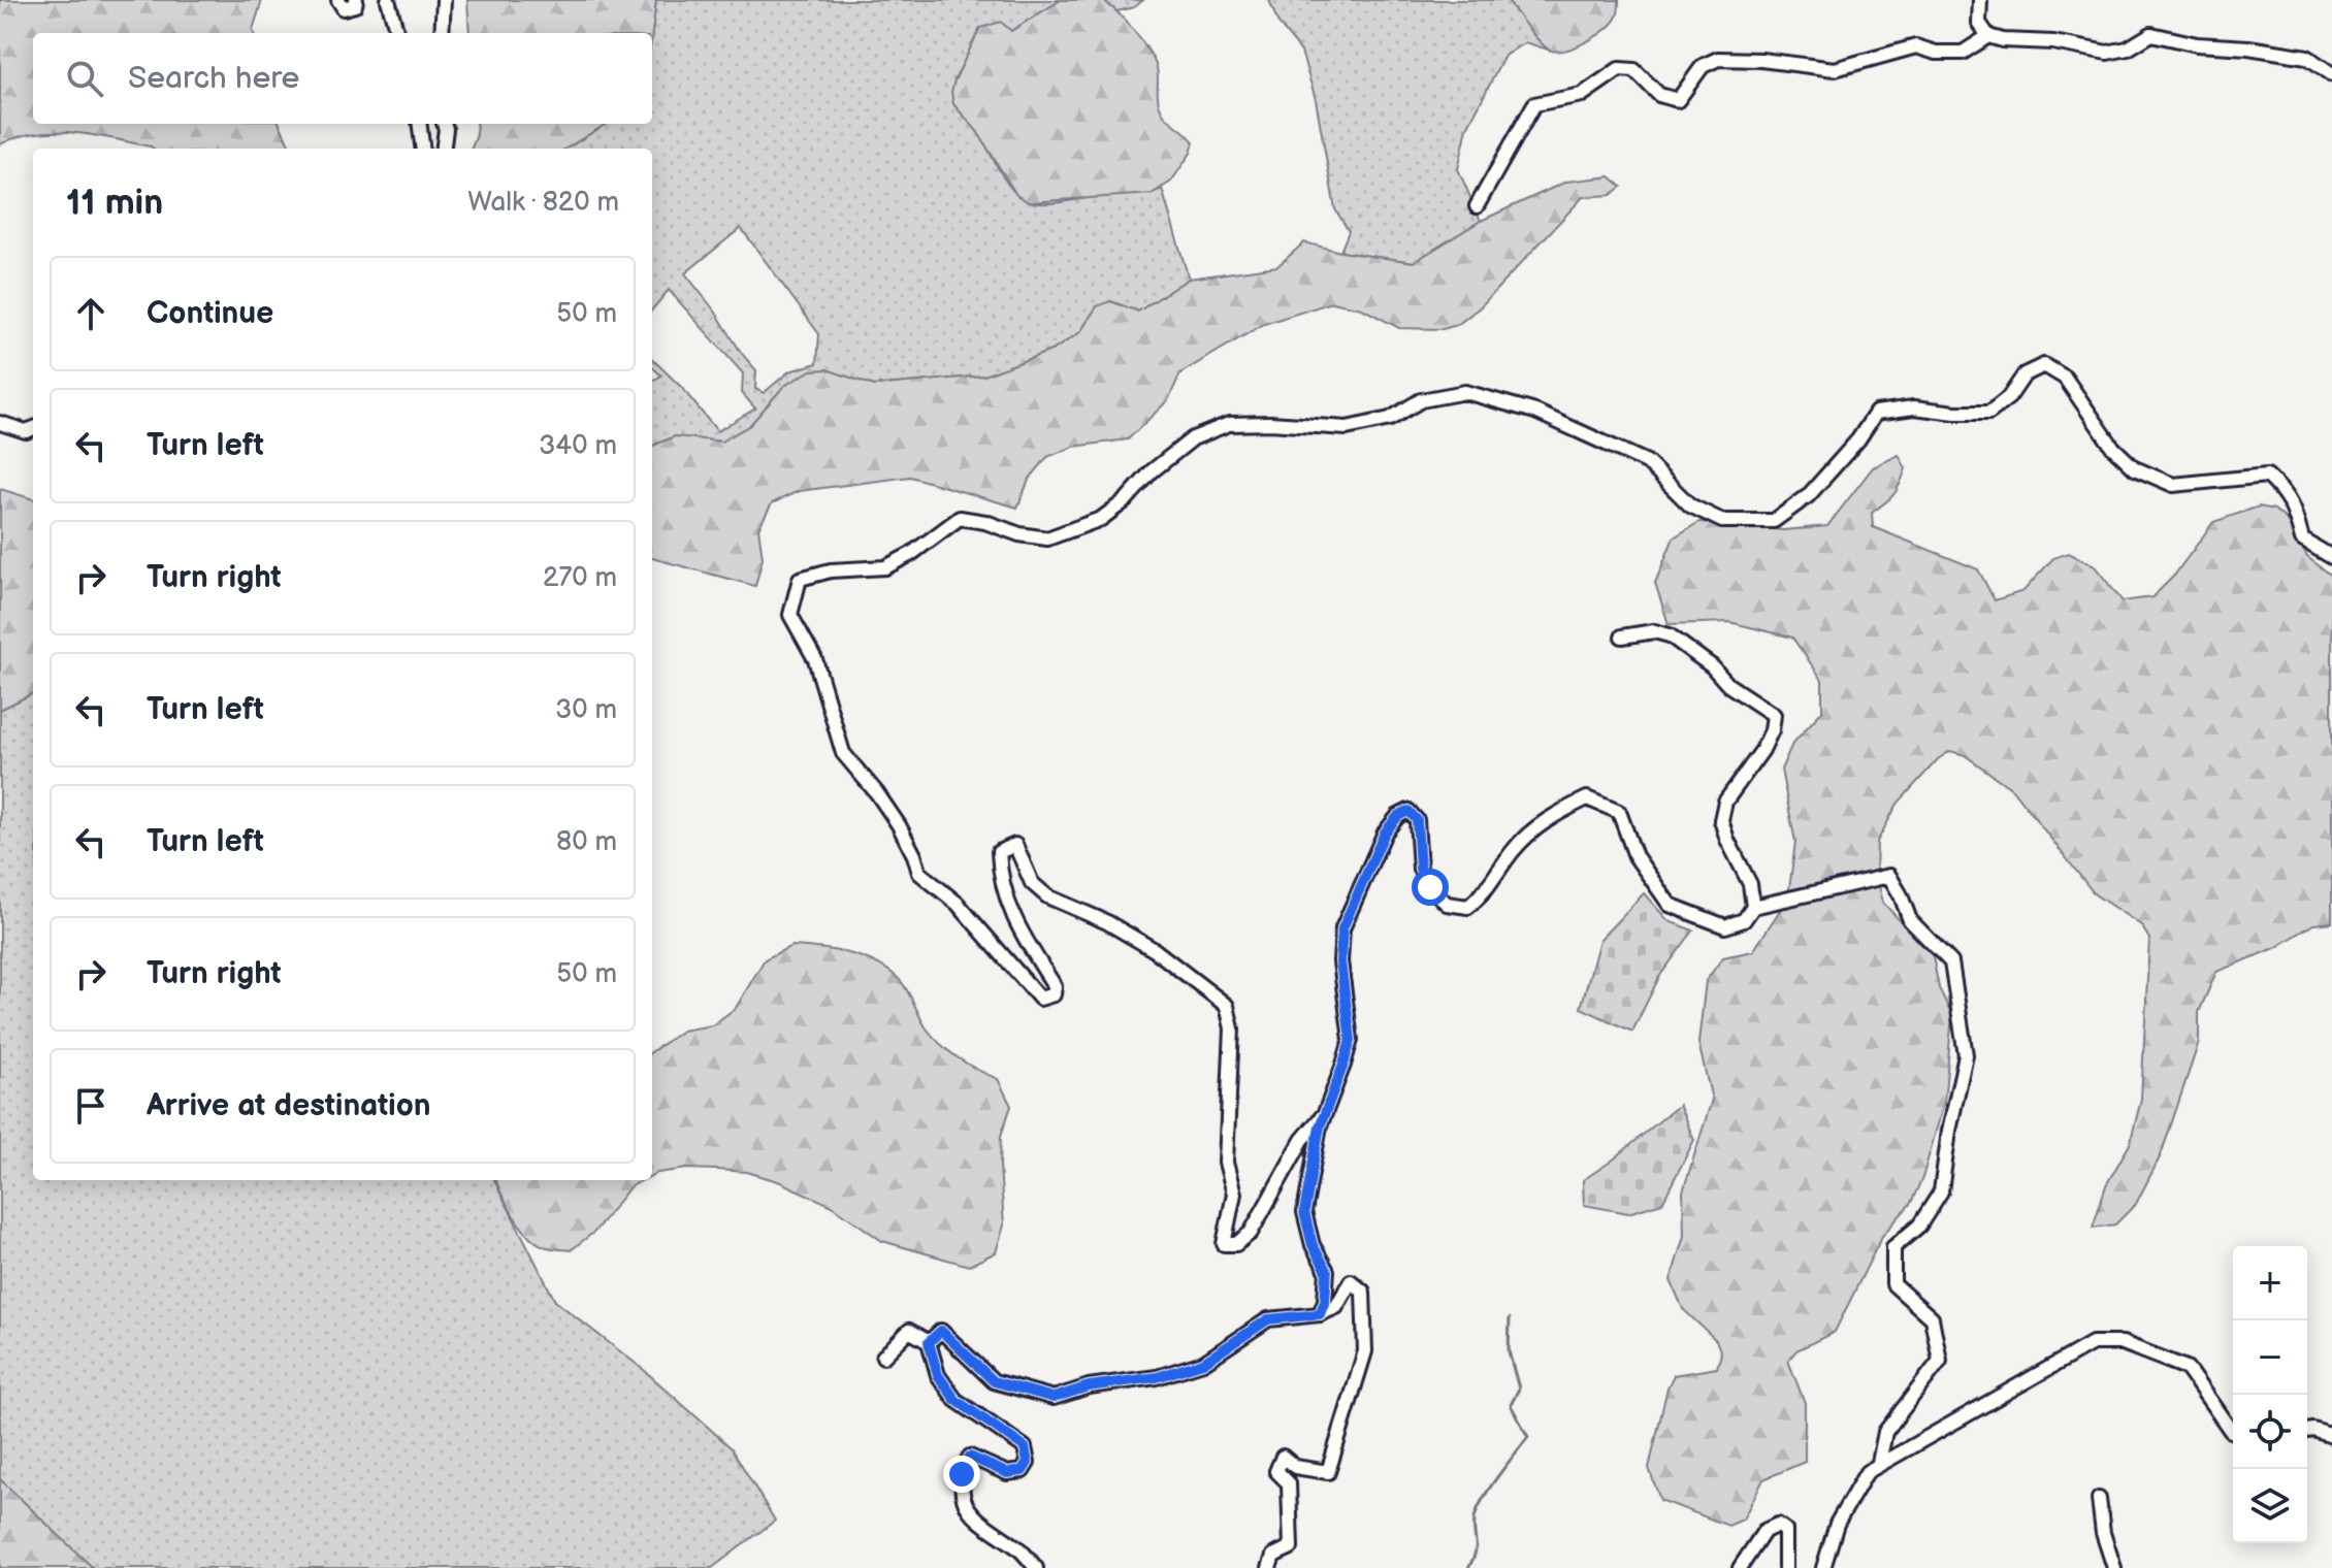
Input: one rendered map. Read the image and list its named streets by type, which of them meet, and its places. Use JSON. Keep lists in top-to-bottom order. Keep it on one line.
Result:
{"page":{"search":"Search here","heading":["11 min","Walk · 820 m"],"list":[["Continue","50 m"],["Turn left","340 m"],["Turn right","270 m"],["Turn left","30 m"],["Turn left","80 m"],["Turn right","50 m"],"Arrive at destination"],"map_buttons":["+","−"]}}
